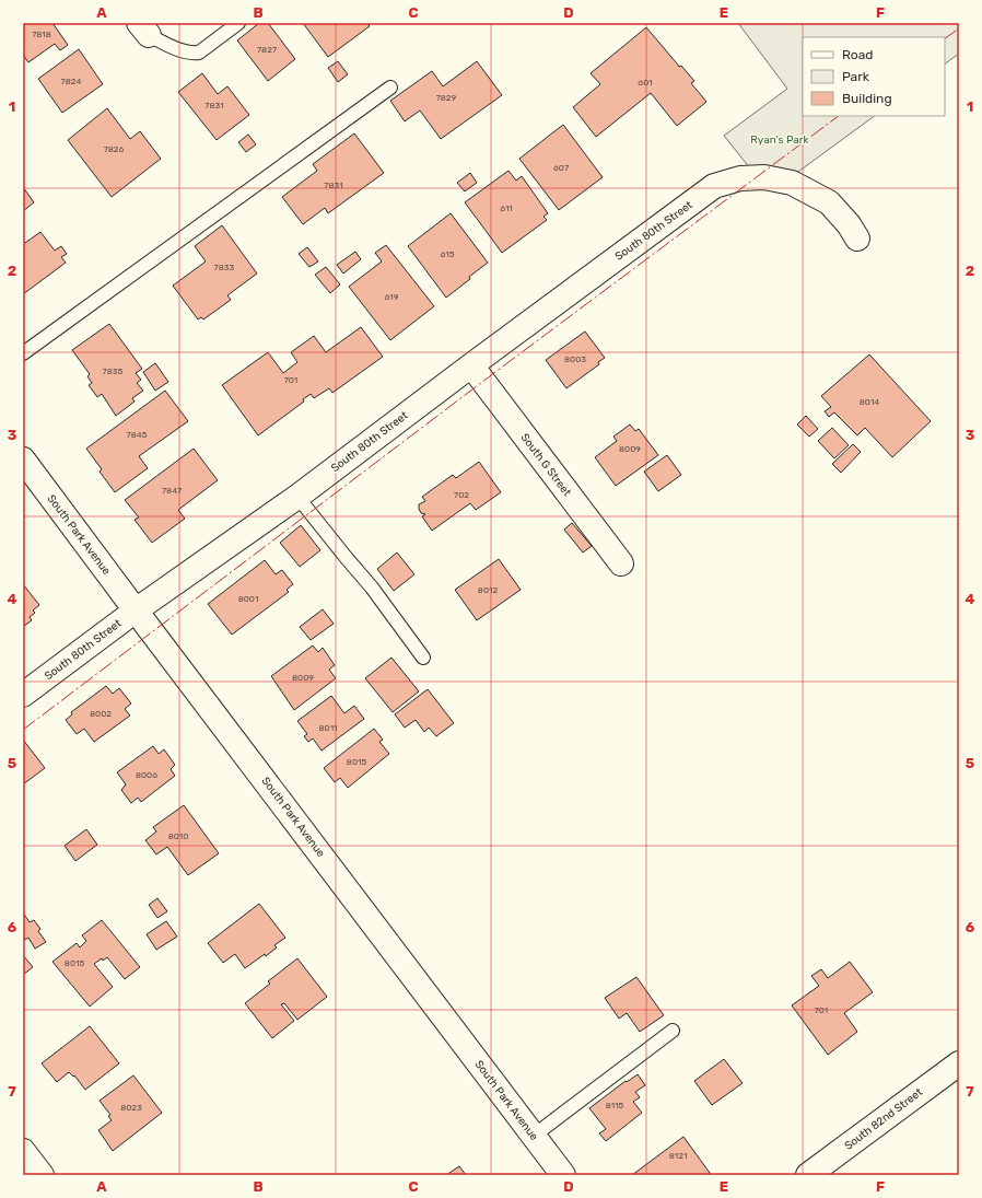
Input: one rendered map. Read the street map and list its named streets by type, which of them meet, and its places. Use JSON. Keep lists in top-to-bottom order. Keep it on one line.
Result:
{"streets":{"street":["South 80th Street","South G Street","South Park Avenue","South 82nd Street"]},"crossings":[["South 80th Street","South G Street"],["South 80th Street","South Park Avenue"]],"parks":["Ryan's Park"],"house_numbers":["7818","7827","7824","601","7829","7831","7826","607","7831","611","615","7833","619","8003","7835","701","8014","7845","8009","7847","702","8012","8001","8009","8002","8011","8015","8006","8010","8015","701","8115","8023","8121"],"legend":["Road","Park","Building"],"grid":{"columns":["A","B","C","D","E","F"],"rows":["1","2","3","4","5","6","7"]}}
